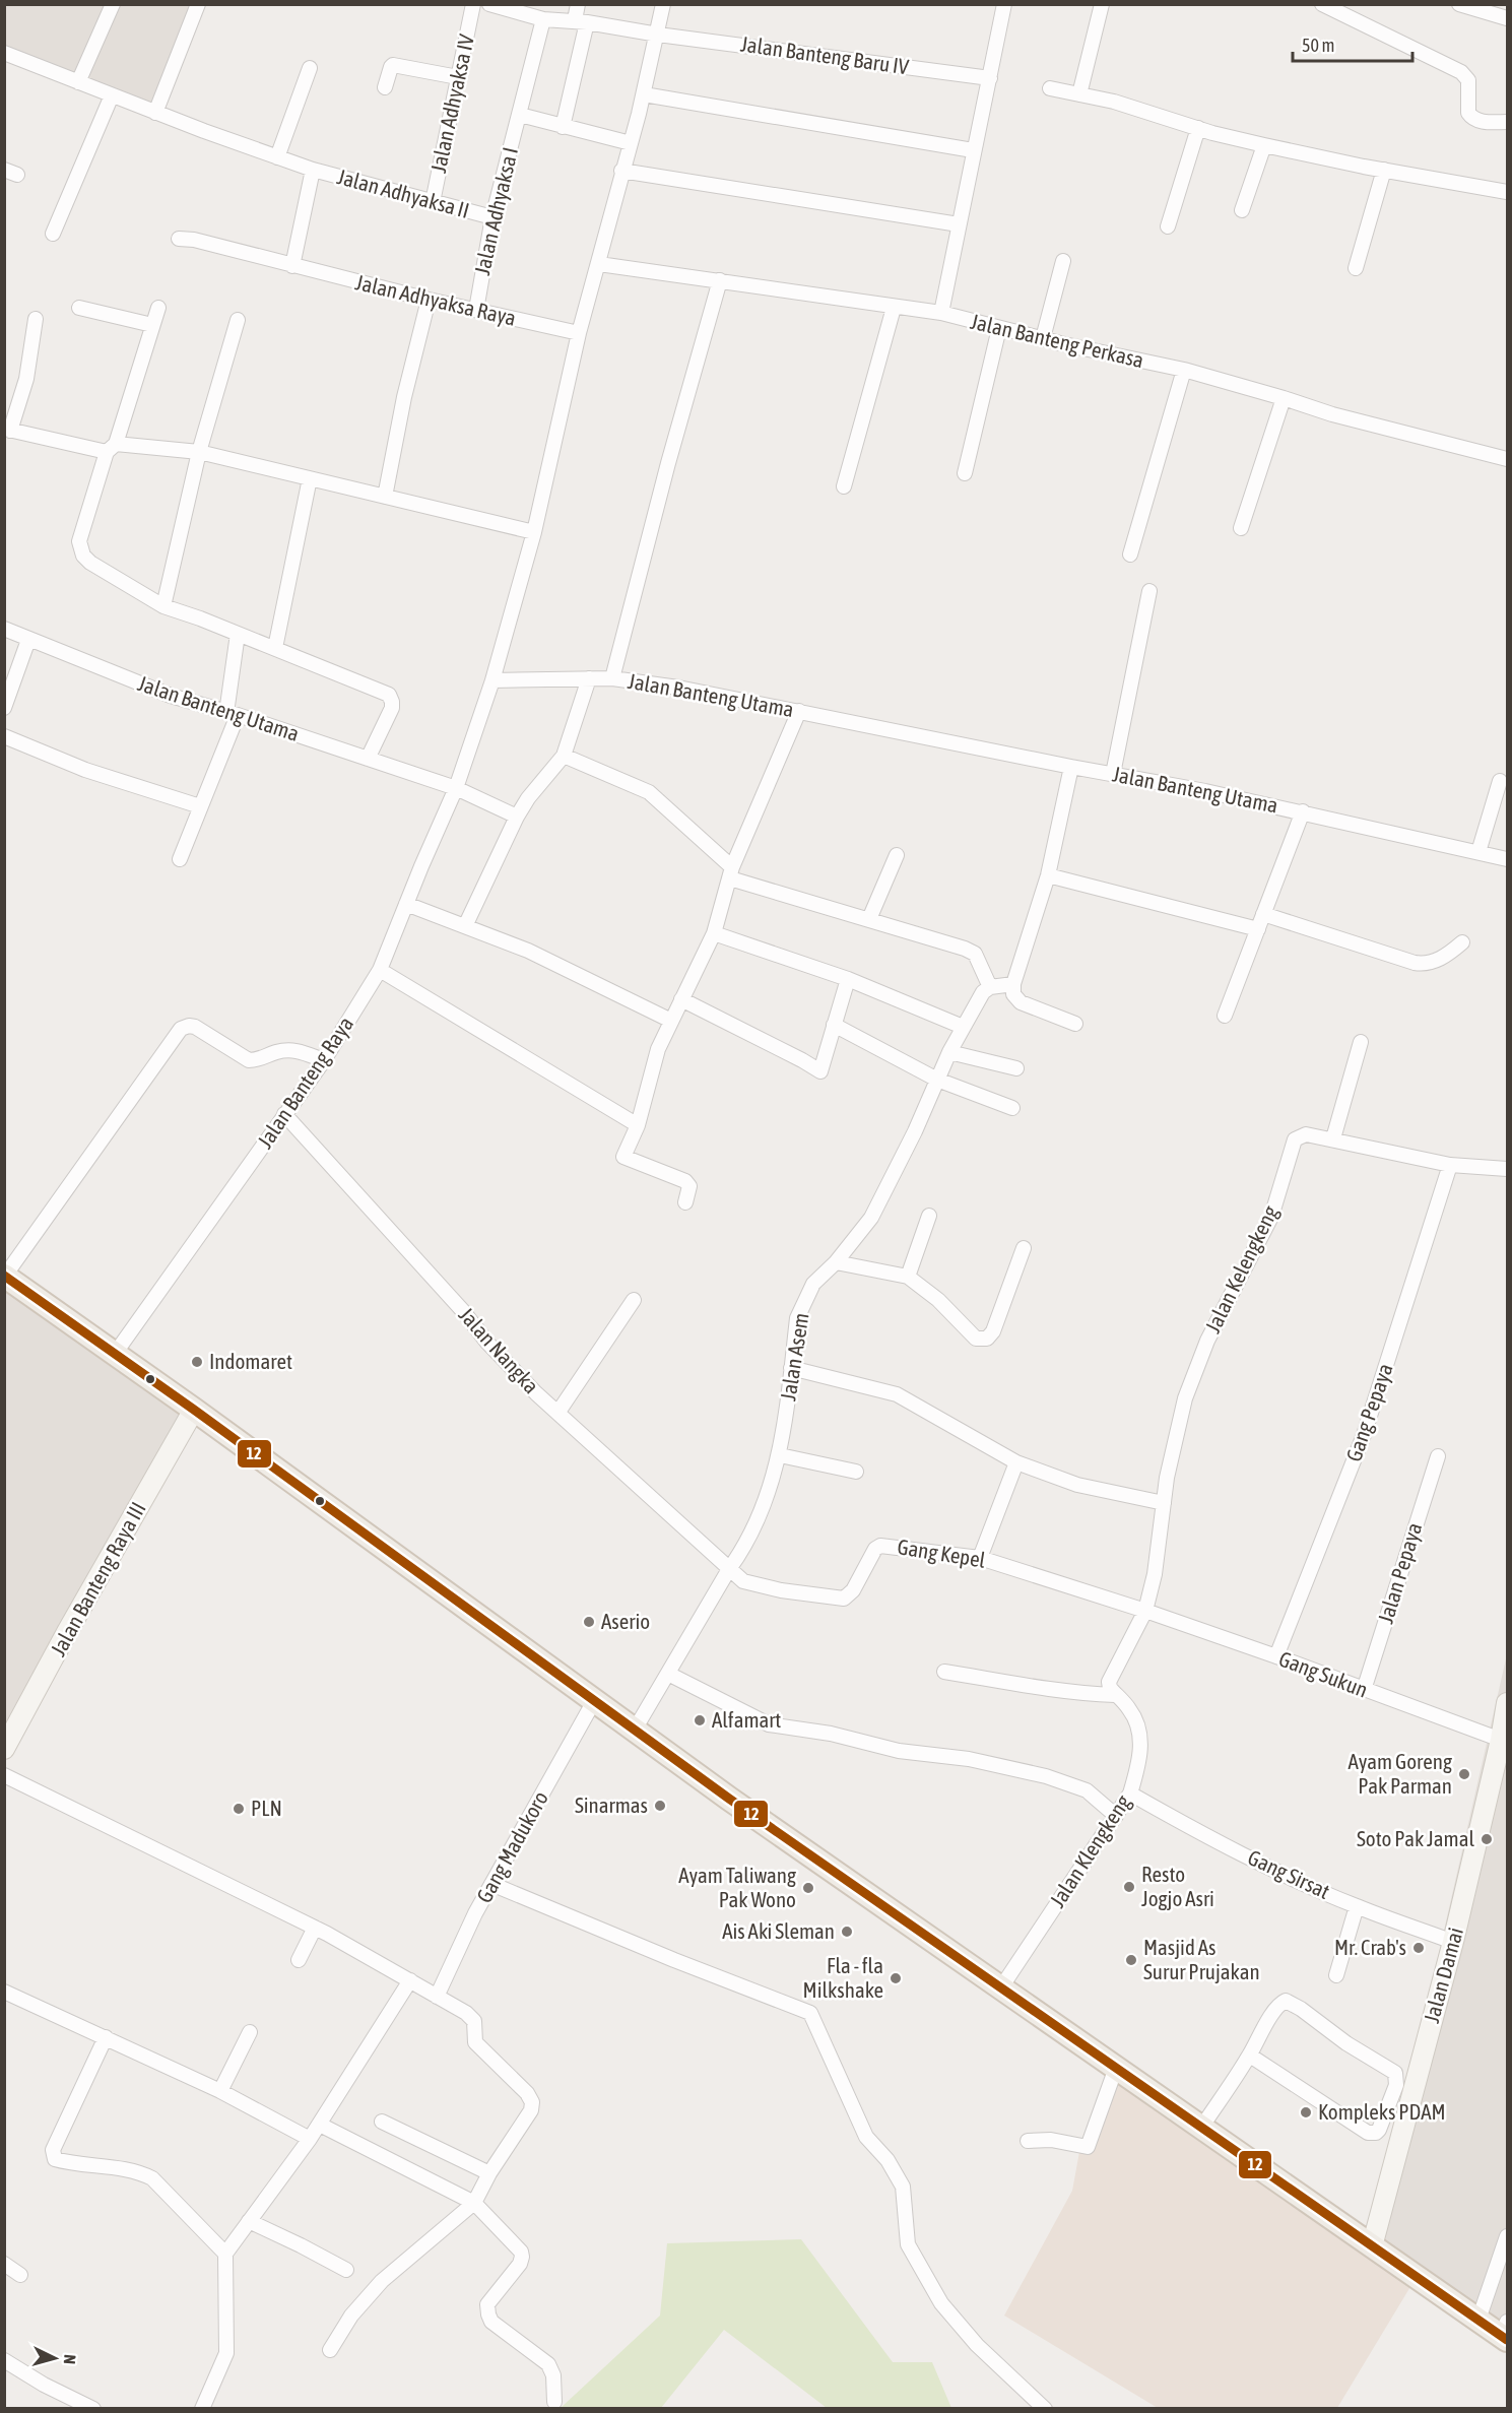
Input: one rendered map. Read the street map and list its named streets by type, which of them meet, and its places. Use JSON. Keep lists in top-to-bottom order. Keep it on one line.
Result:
{"streets":{"main road":["Jalan Banteng Raya III","Jalan Damai"],"street":["Jalan Banteng Baru IV","Jalan Adhyaksa IV","Jalan Adhyaksa II","Jalan Adhyaksa I","Jalan Adhyaksa Raya","Jalan Banteng Perkasa","Jalan Banteng Utama","Jalan Banteng Raya","Jalan Kelengkeng","Jalan Nangka","Jalan Asem","Gang Pepaya","Gang Kepel","Jalan Pepaya","Gang Sukun","Gang Madukoro","Jalan Klengkeng","Gang Sirsat"]},"crossings":[["Jalan Banteng Baru IV","Jalan Adhyaksa I"],["Jalan Adhyaksa IV","Jalan Adhyaksa II"],["Jalan Adhyaksa II","Jalan Adhyaksa I"],["Jalan Adhyaksa I","Jalan Adhyaksa Raya"],["Jalan Banteng Utama","Jalan Banteng Raya"],["Jalan Banteng Raya","Jalan Nangka"],["Jalan Kelengkeng","Gang Pepaya"],["Jalan Kelengkeng","Gang Kepel"],["Jalan Kelengkeng","Gang Sukun"],["Jalan Nangka","Jalan Asem"],["Jalan Nangka","Gang Kepel"],["Jalan Asem","Gang Kepel"],["Gang Pepaya","Gang Sukun"],["Gang Kepel","Gang Sukun"],["Jalan Pepaya","Gang Sukun"],["Gang Sukun","Jalan Damai"],["Jalan Klengkeng","Gang Sirsat"],["Gang Sirsat","Jalan Damai"]],"places":["Indomaret","Aserio","Alfamart","Ayam Goreng Pak Parman","Sinarmas","PLN","Soto Pak Jamal","Resto Jogjo Asri","Ayam Taliwang Pak Wono","Ais Aki Sleman","Mr. Crab's","Masjid As Surur Prujakan","Fla - fla Milkshake","Kompleks PDAM"],"lines":["transit line 12"],"scale_bar":"50 m","north":"right"}
